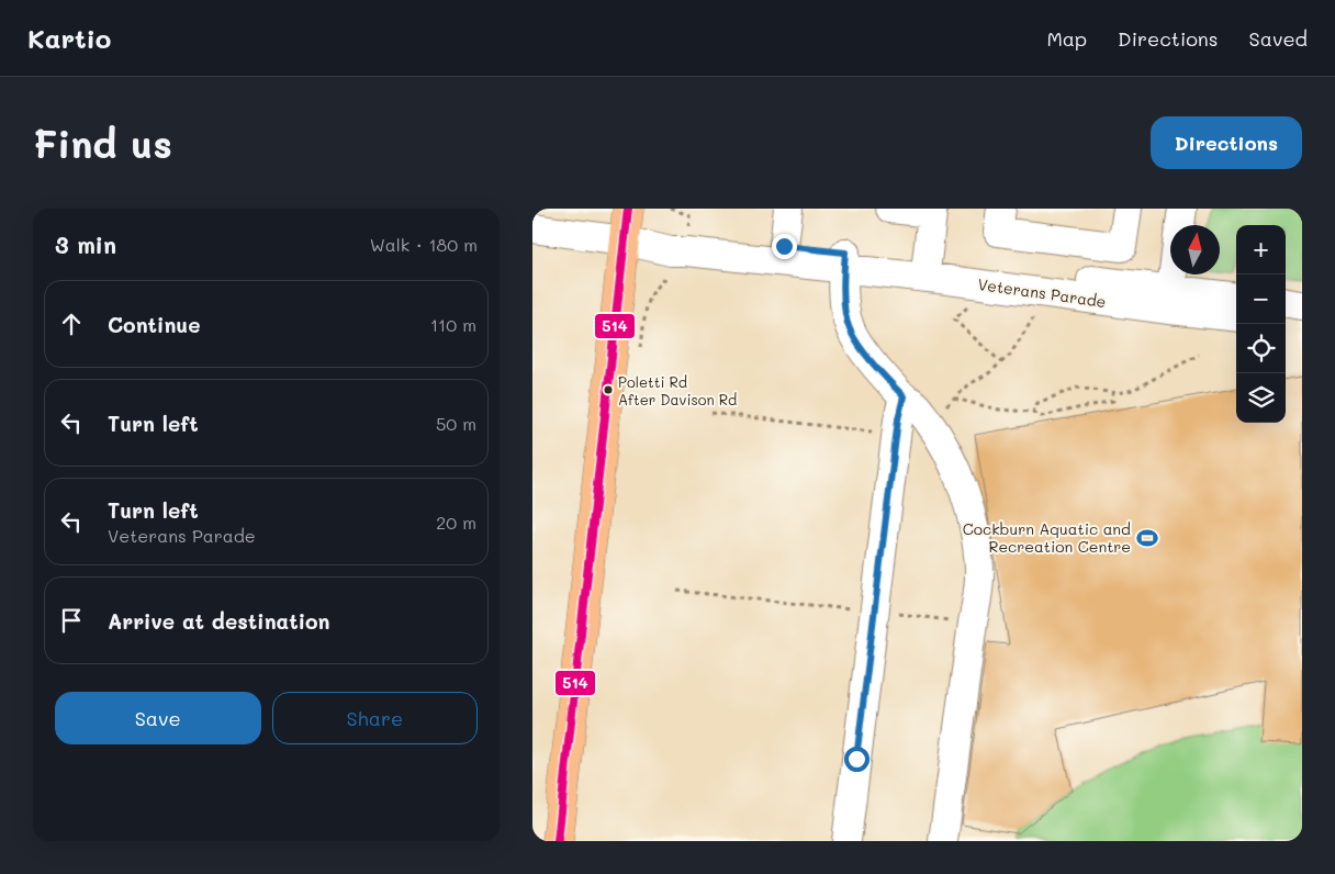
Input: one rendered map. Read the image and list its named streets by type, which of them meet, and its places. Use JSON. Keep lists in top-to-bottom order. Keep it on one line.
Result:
{"streets":{"street":["Veterans Parade"]},"places":{"other":["Poletti Rd After Davison Rd"],"sports":["Cockburn Aquatic and Recreation Centre"]},"lines":["transit line 514"],"north":"top","page":{"header":"Kartio","nav":["Map","Directions","Saved"],"buttons":["Directions",["Save","Share"]],"title":"Find us","heading":["3 min","Walk · 180 m"],"map_buttons":["+","−"],"list":[["Continue","110 m"],["Turn left","50 m"],["Turn left","Veterans Parade","20 m"],"Arrive at destination"]}}
